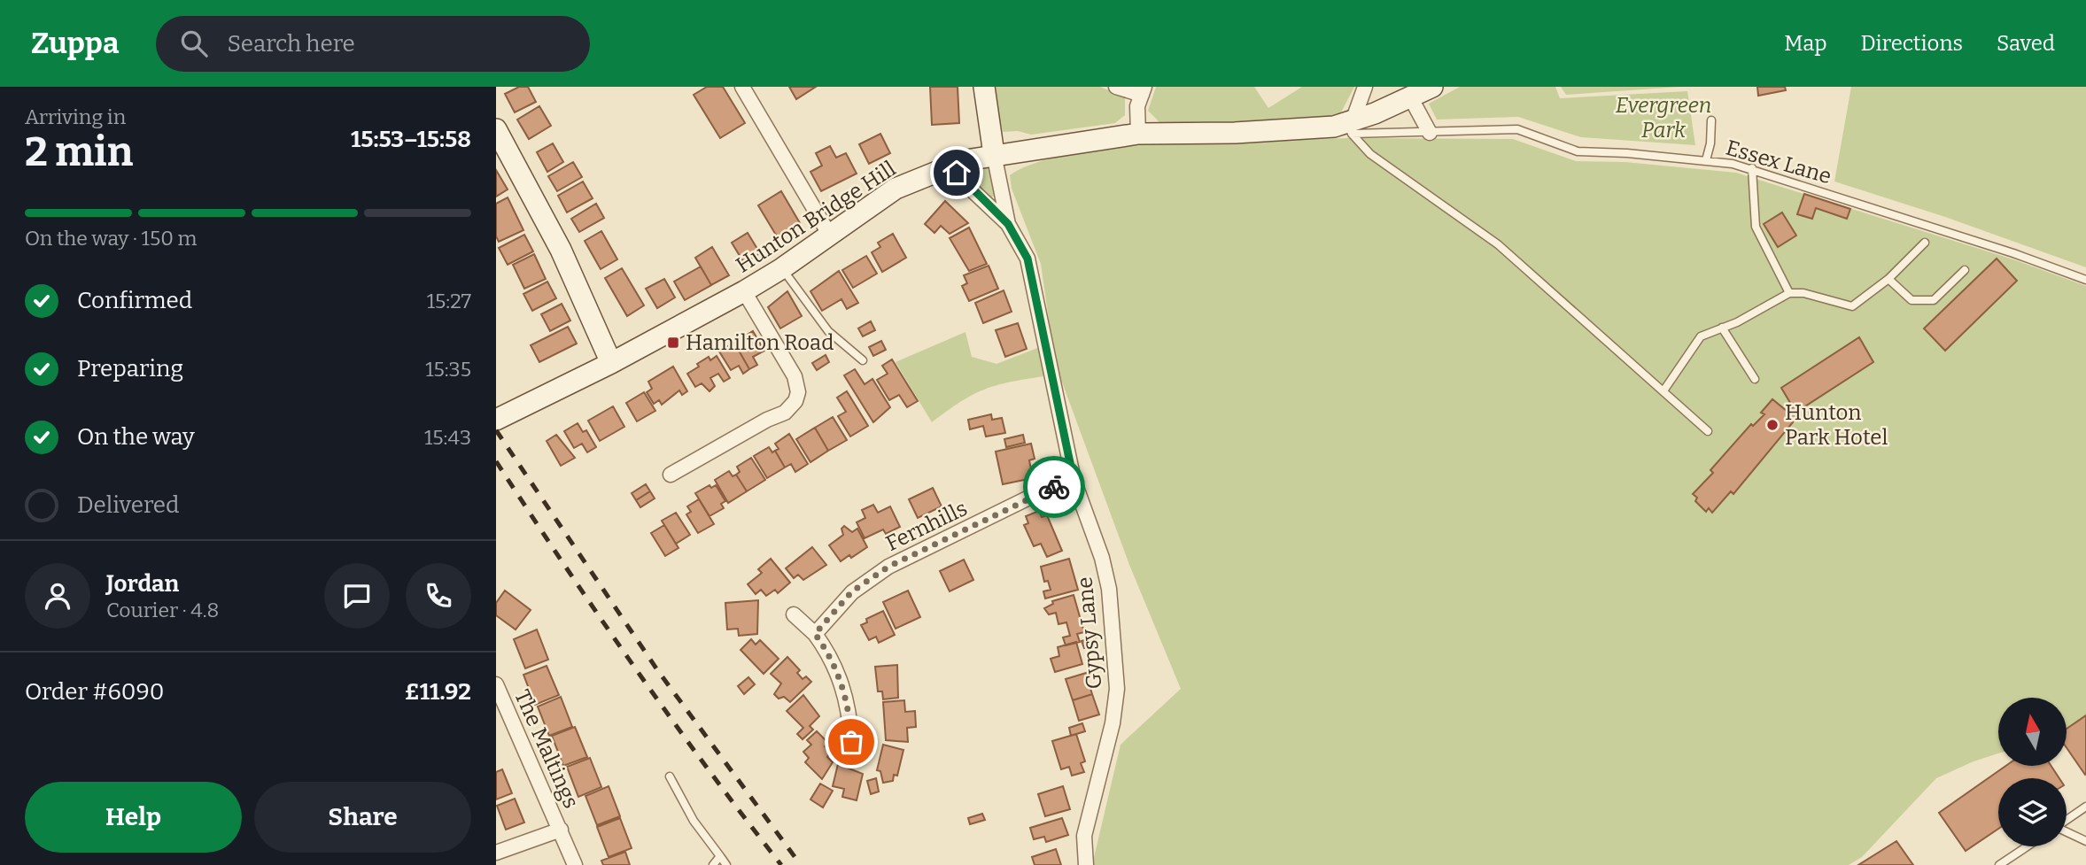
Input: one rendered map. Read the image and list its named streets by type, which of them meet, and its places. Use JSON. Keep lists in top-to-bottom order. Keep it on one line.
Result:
{"streets":{"street":["Hunton Bridge Hill","Fernhills","Gypsy Lane","The Maltings"],"lane":["Essex Lane"]},"crossings":[["Essex Lane","Hunton Bridge Hill"],["Hunton Bridge Hill","Gypsy Lane"],["Fernhills","Gypsy Lane"]],"parks":["Evergreen Park"],"places":{"transit":["Hamilton Road"],"other":["Hunton Park Hotel"]},"north":"top","page":{"header":"Zuppa","search":"Search here","nav":["Map","Directions","Saved"],"heading":["2 min","Arriving in","15:53–15:58"],"panel":["Jordan","Courier · 4.8","Order #6090","£11.92"],"bar":"On the way · 150 m","list":[["Confirmed","15:27"],["Preparing","15:35"],["On the way","15:43"],"Delivered"],"buttons":["Help","Share"]}}
